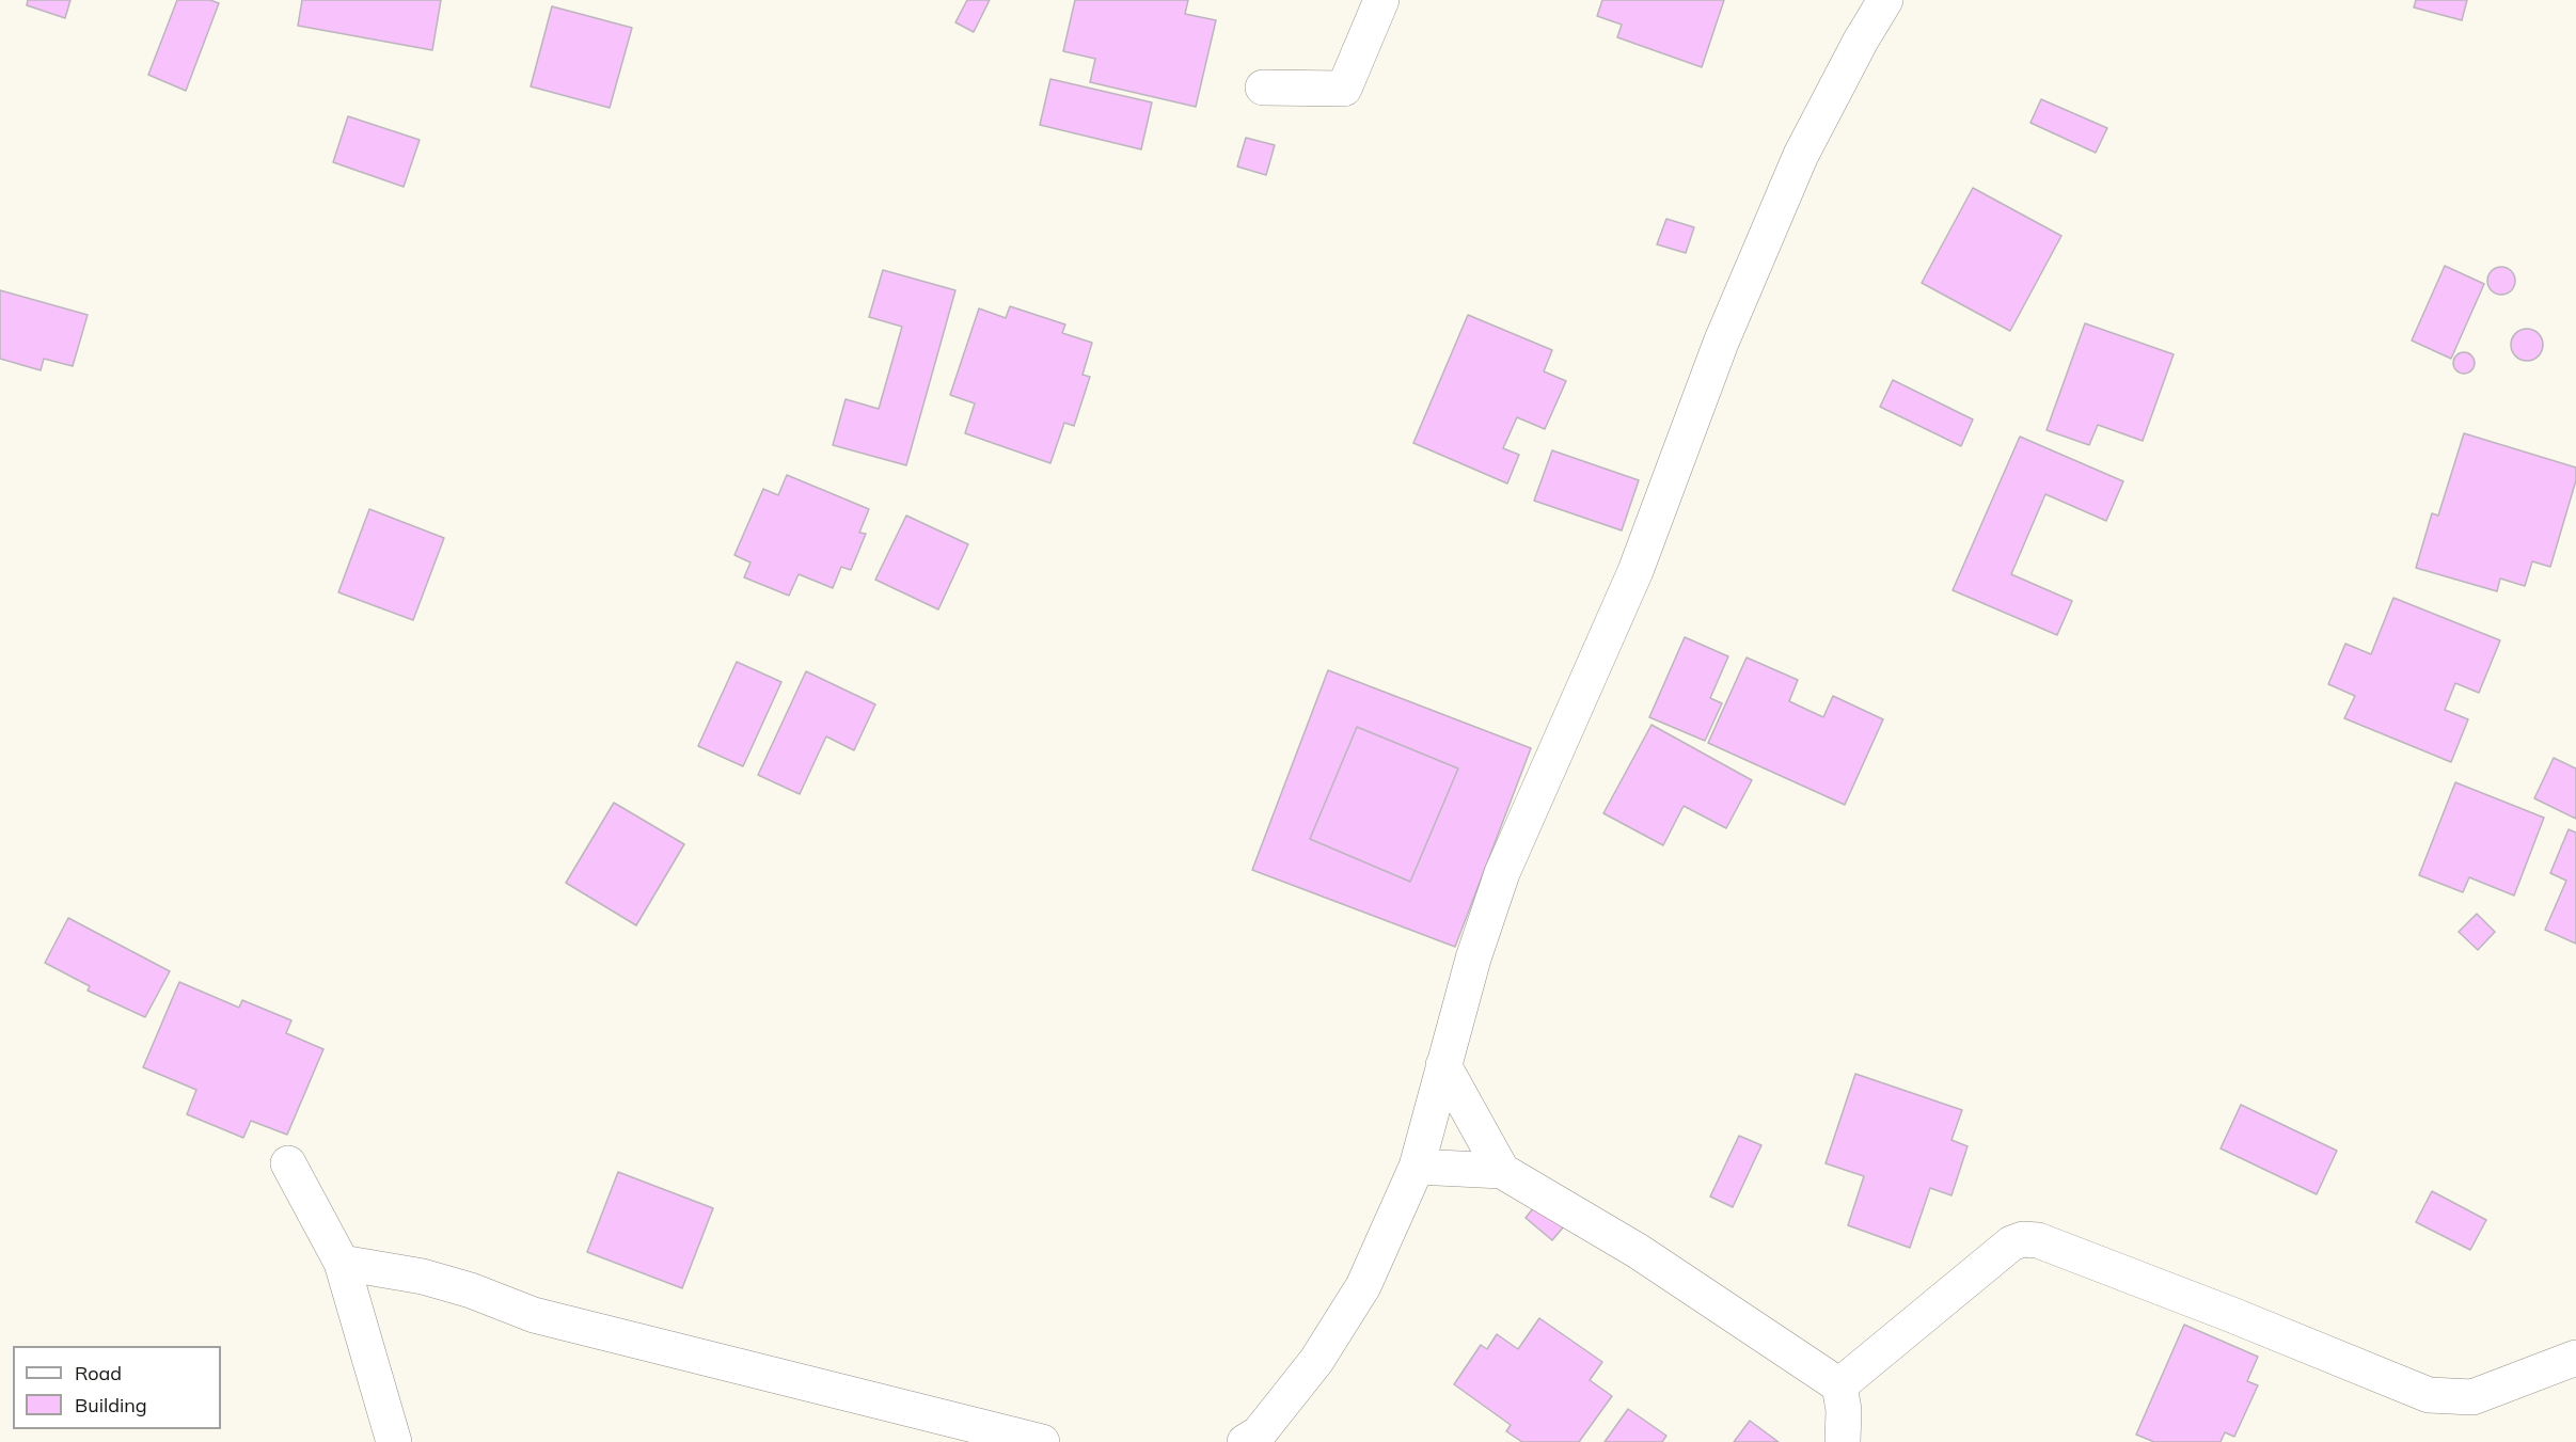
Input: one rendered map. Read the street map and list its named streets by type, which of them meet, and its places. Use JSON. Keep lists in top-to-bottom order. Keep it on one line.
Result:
{"legend":["Road","Building"]}
